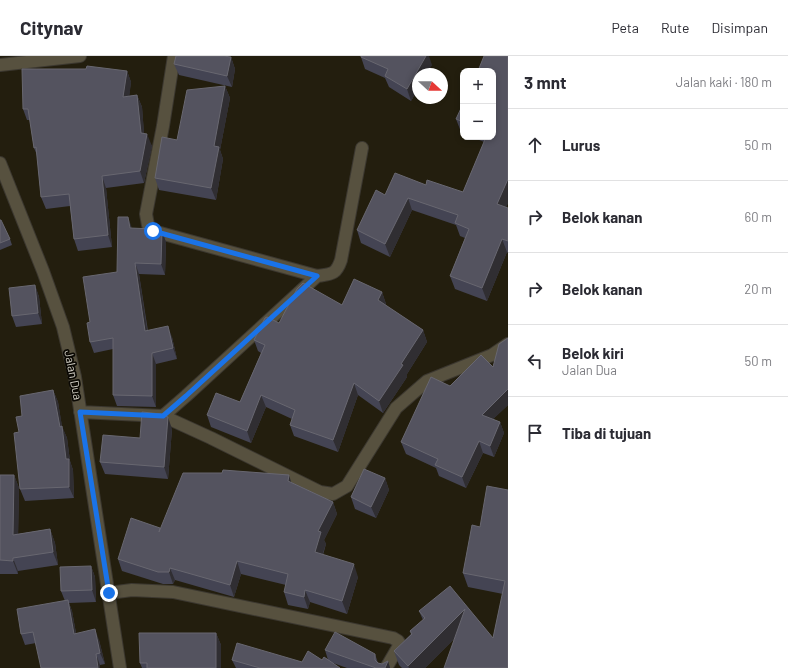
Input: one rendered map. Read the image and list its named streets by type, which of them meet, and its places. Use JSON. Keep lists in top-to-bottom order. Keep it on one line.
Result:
{"streets":{"street":["Jalan Dua"]},"north":"right","page":{"header":"Citynav","nav":["Peta","Rute","Disimpan"],"heading":["3 mnt","Jalan kaki · 180 m"],"map_buttons":["+","−"],"list":[["Lurus","50 m"],["Belok kanan","60 m"],["Belok kanan","20 m"],["Belok kiri","Jalan Dua","50 m"],"Tiba di tujuan"]}}
